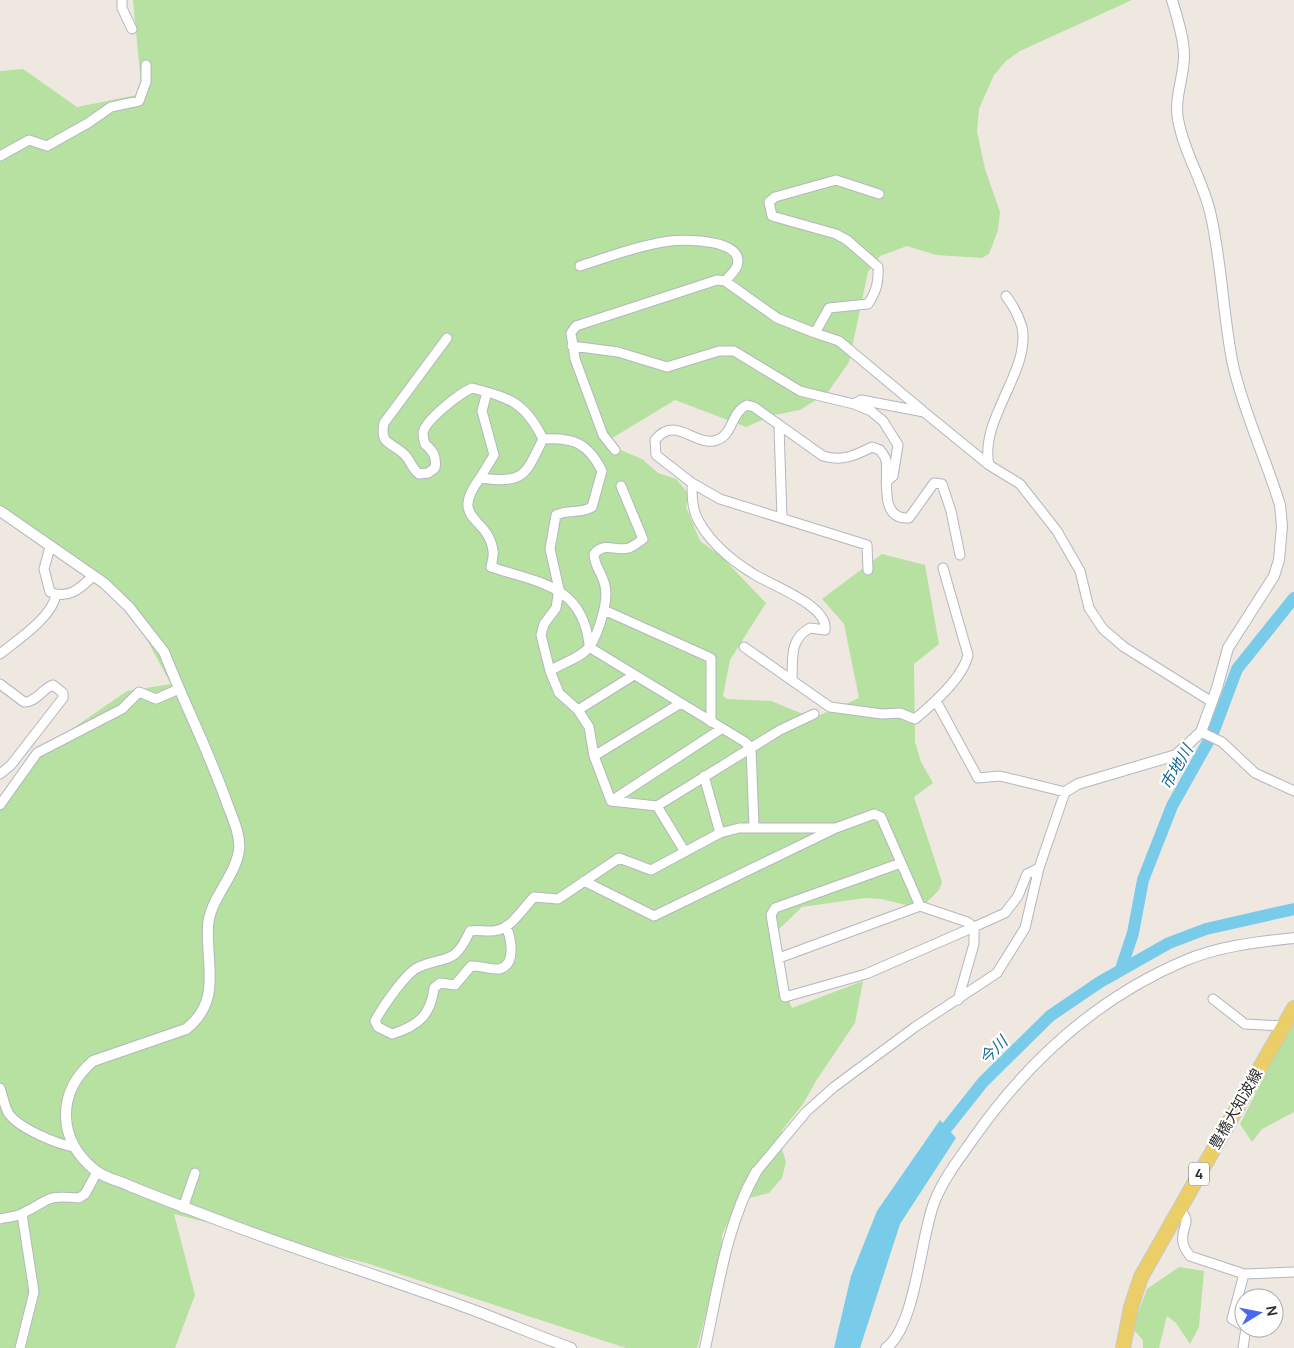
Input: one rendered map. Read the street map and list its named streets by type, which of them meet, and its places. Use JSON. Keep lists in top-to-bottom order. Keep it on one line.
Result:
{"streets":{"main road":["豊橋大知波線","4"]},"water":["市地川","今川"],"north":"right"}
